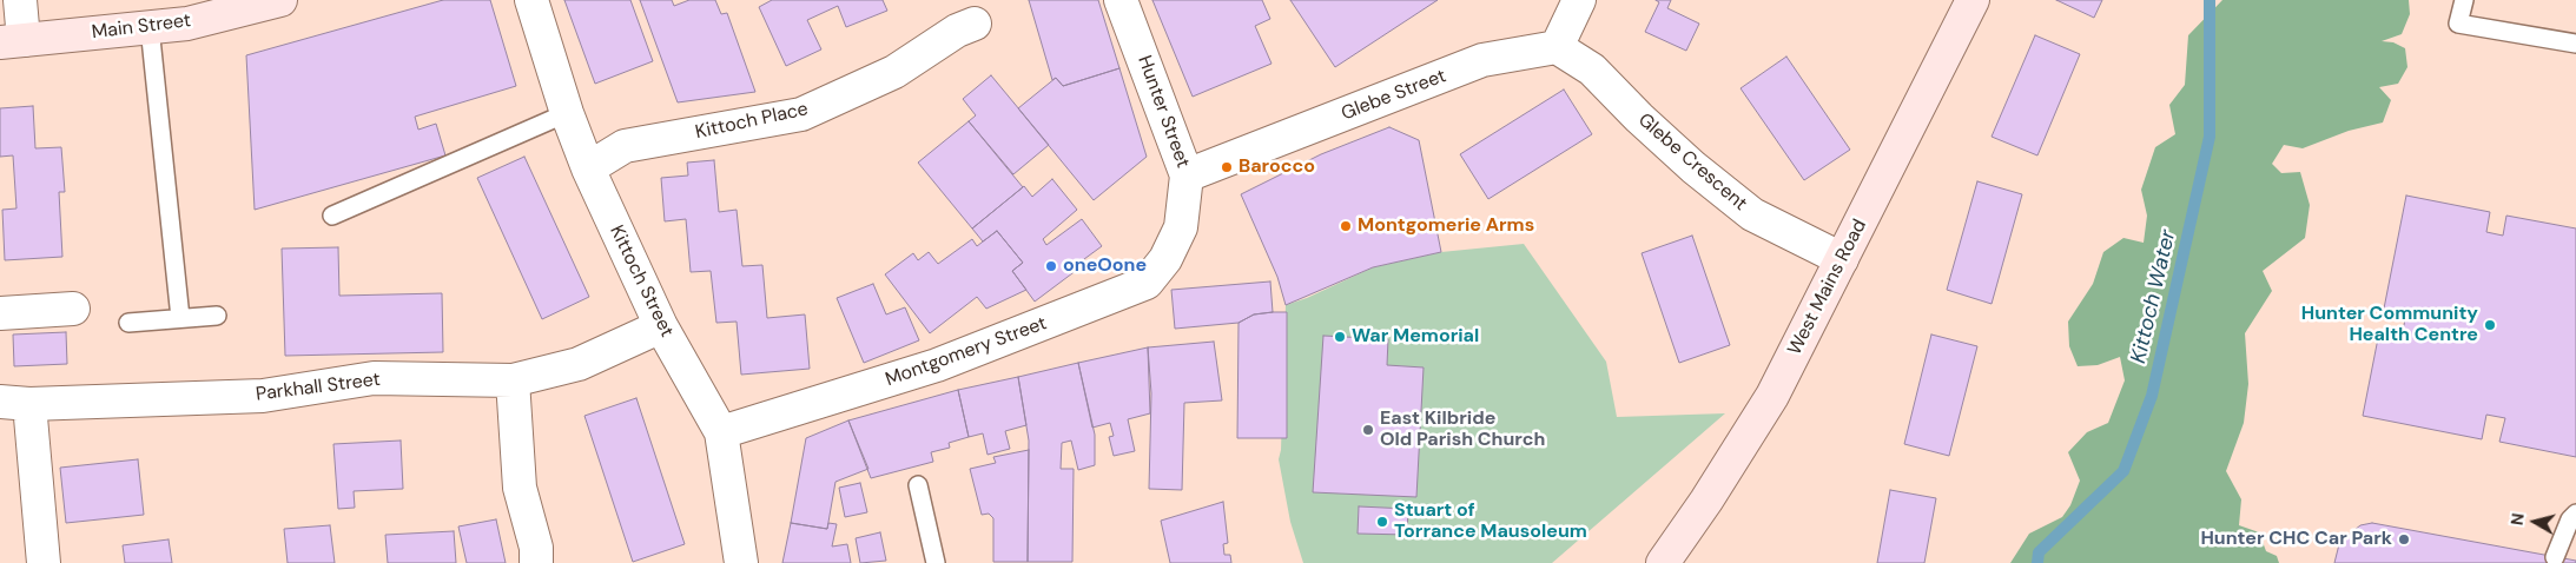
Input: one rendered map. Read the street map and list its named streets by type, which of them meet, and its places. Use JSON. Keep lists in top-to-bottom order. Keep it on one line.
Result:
{"streets":{"main road":["Main Street","West Mains Road"],"street":["Glebe Street","Hunter Street","Kittoch Place","Glebe Crescent","Kittoch Street","Montgomery Street","Parkhall Street"]},"crossings":[["Glebe Street","Hunter Street"],["Glebe Street","Glebe Crescent"],["Hunter Street","Montgomery Street"],["Kittoch Place","Kittoch Street"],["Glebe Crescent","West Mains Road"],["Kittoch Street","Montgomery Street"],["Kittoch Street","Parkhall Street"]],"water":["Kittoch Water"],"places":["Barocco","Montgomerie Arms","oneOone","Hunter Community Health Centre","War Memorial","East Kilbride Old Parish Church","Stuart of Torrance Mausoleum","Hunter CHC Car Park"],"north":"left"}
